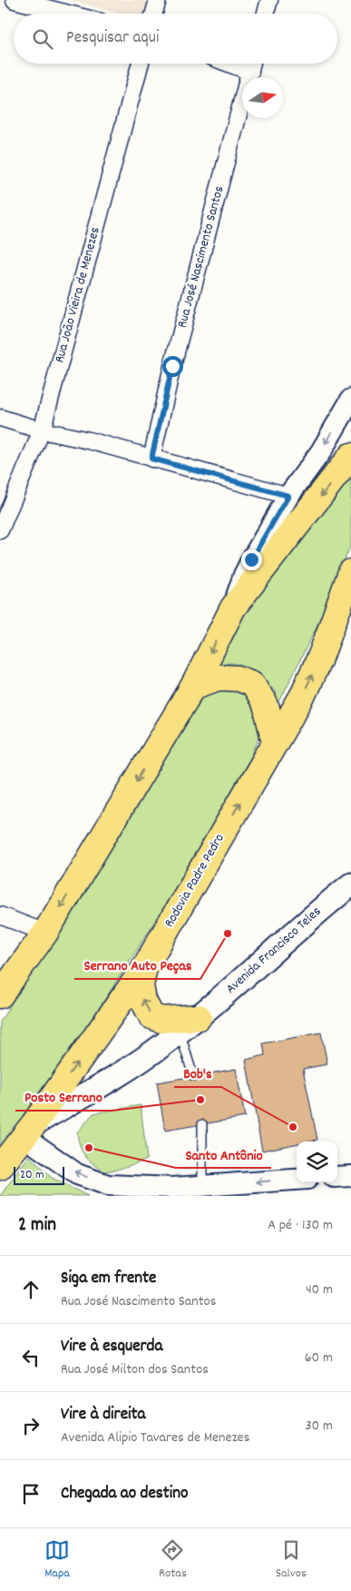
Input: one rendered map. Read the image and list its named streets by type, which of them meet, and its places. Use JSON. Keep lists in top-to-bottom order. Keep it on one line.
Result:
{"streets":{"highway":["Rodovia Padre Pedro"],"main road":["Avenida Francisco Teles"],"street":["Rua José Nascimento Santos","Rua João Vieira de Menezes"]},"crossings":[["Rodovia Padre Pedro","Avenida Francisco Teles"]],"places":["Serrano Auto Peças","Posto Serrano","Bob's","Santo Antônio"],"scale_bar":"20 m","north":"right","page":{"search":"Pesquisar aqui","scale":"20 m","heading":["2 min","A pé · 130 m"],"list":[["Siga em frente","Rua José Nascimento Santos","40 m"],["Vire à esquerda","Rua José Milton dos Santos","60 m"],["Vire à direita","Avenida Alipio Tavares de Menezes","30 m"],"Chegada ao destino"],"nav":["Mapa","Rotas","Salvos"]}}
